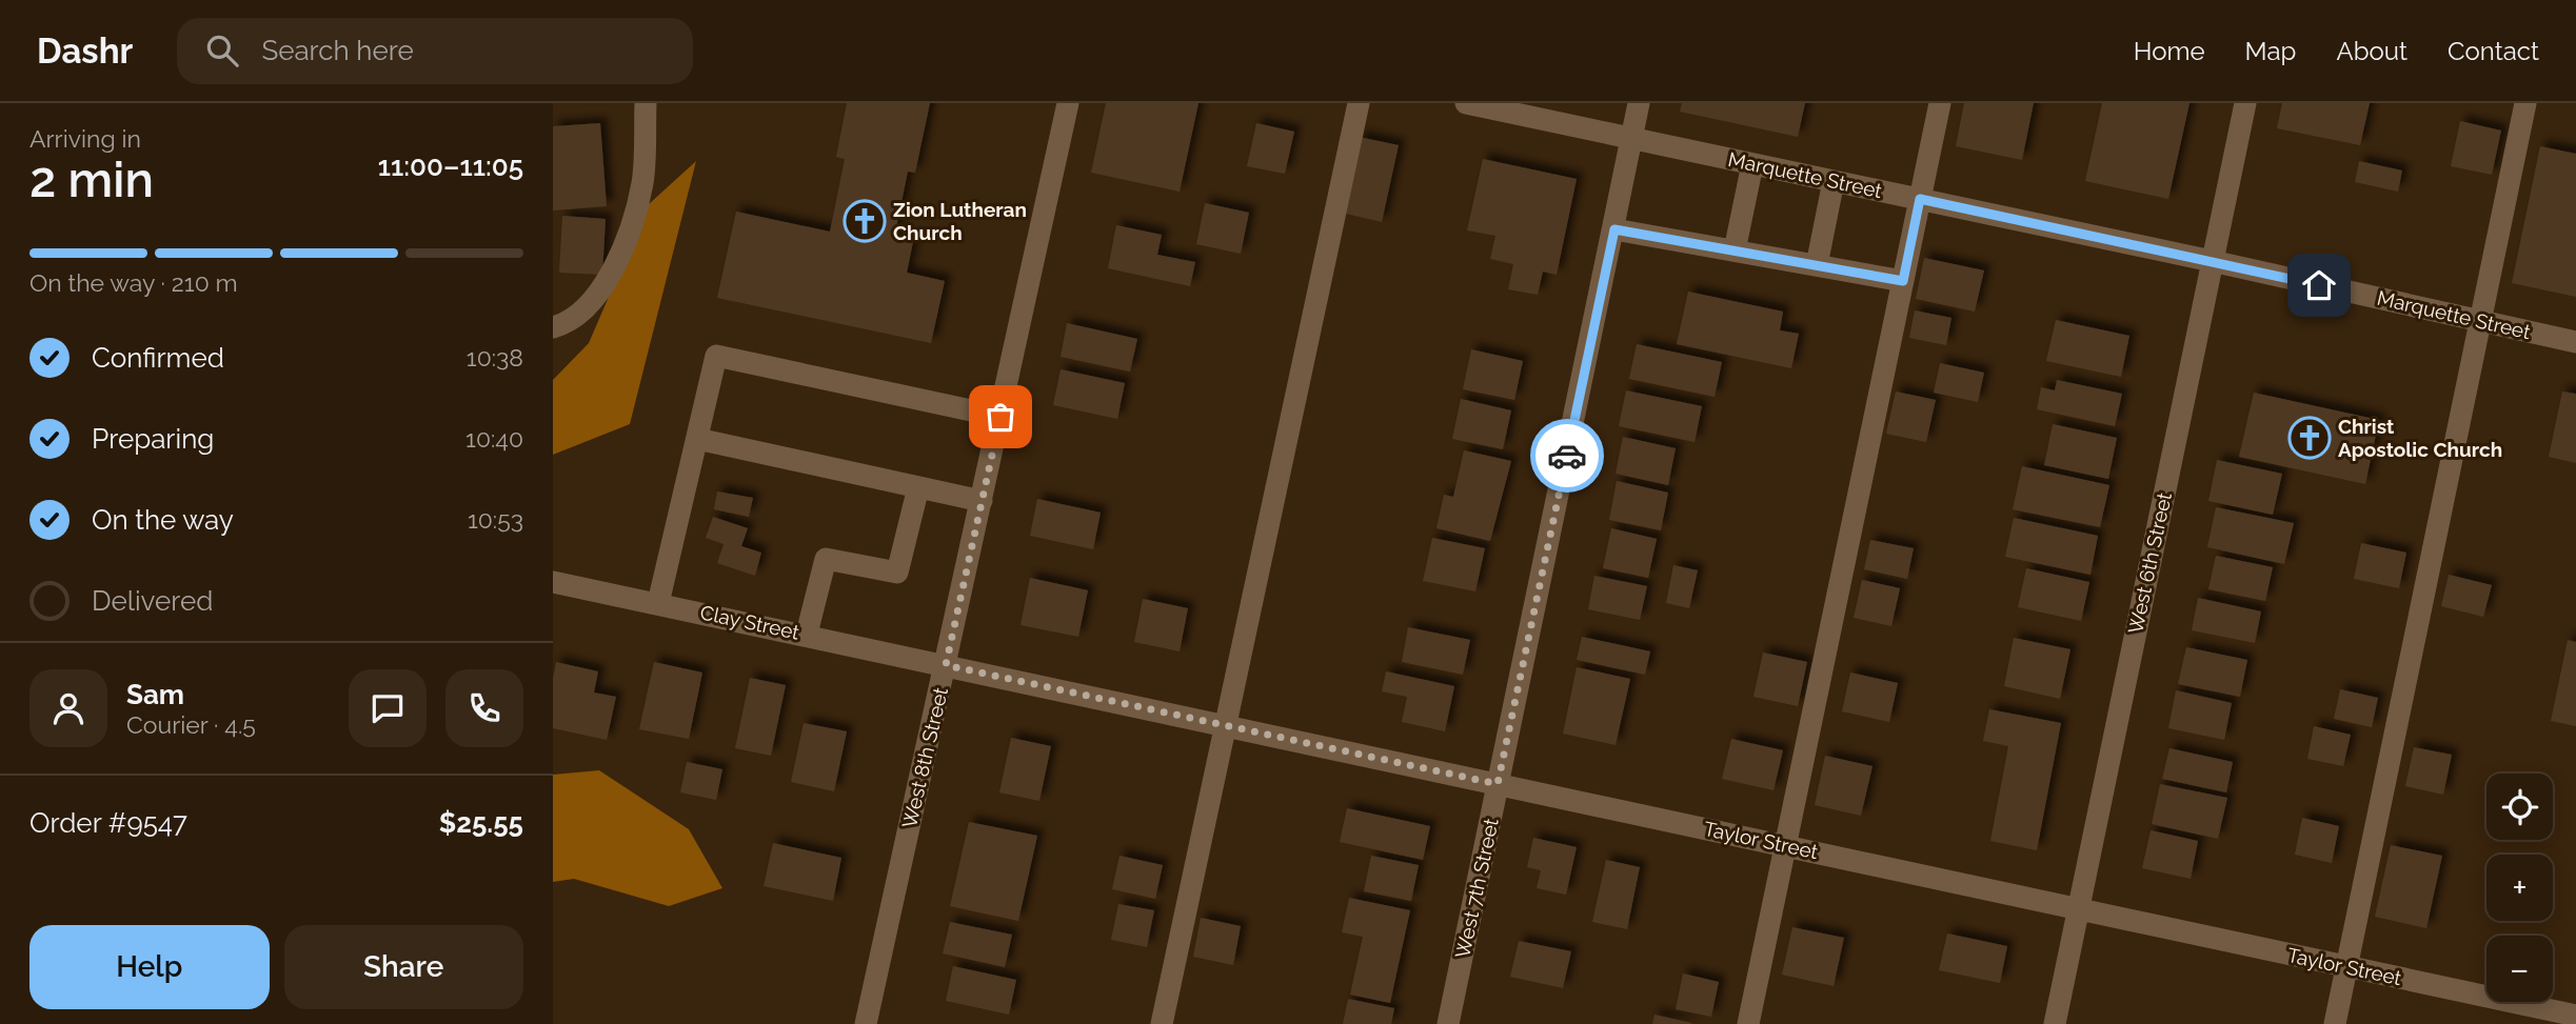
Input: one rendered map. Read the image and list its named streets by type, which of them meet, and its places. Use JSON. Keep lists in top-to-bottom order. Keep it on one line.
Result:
{"streets":{"street":["Marquette Street","West 6th Street","Clay Street","West 8th Street","Taylor Street","West 7th Street"]},"crossings":[["Marquette Street","West 6th Street"],["Marquette Street","West 7th Street"],["West 6th Street","Taylor Street"],["Clay Street","West 8th Street"],["Clay Street","Taylor Street"],["West 8th Street","Taylor Street"],["Taylor Street","West 7th Street"]],"places":{"church":["Zion Lutheran Church","Christ Apostolic Church"]},"page":{"header":"Dashr","search":"Search here","nav":["Home","Map","About","Contact"],"heading":["2 min","Arriving in","11:00–11:05"],"panel":["Sam","Courier · 4.5","Order #9547","$25.55"],"bar":"On the way · 210 m","list":[["Confirmed","10:38"],["Preparing","10:40"],["On the way","10:53"],"Delivered"],"map_buttons":["+","−"],"buttons":["Help","Share"]}}
